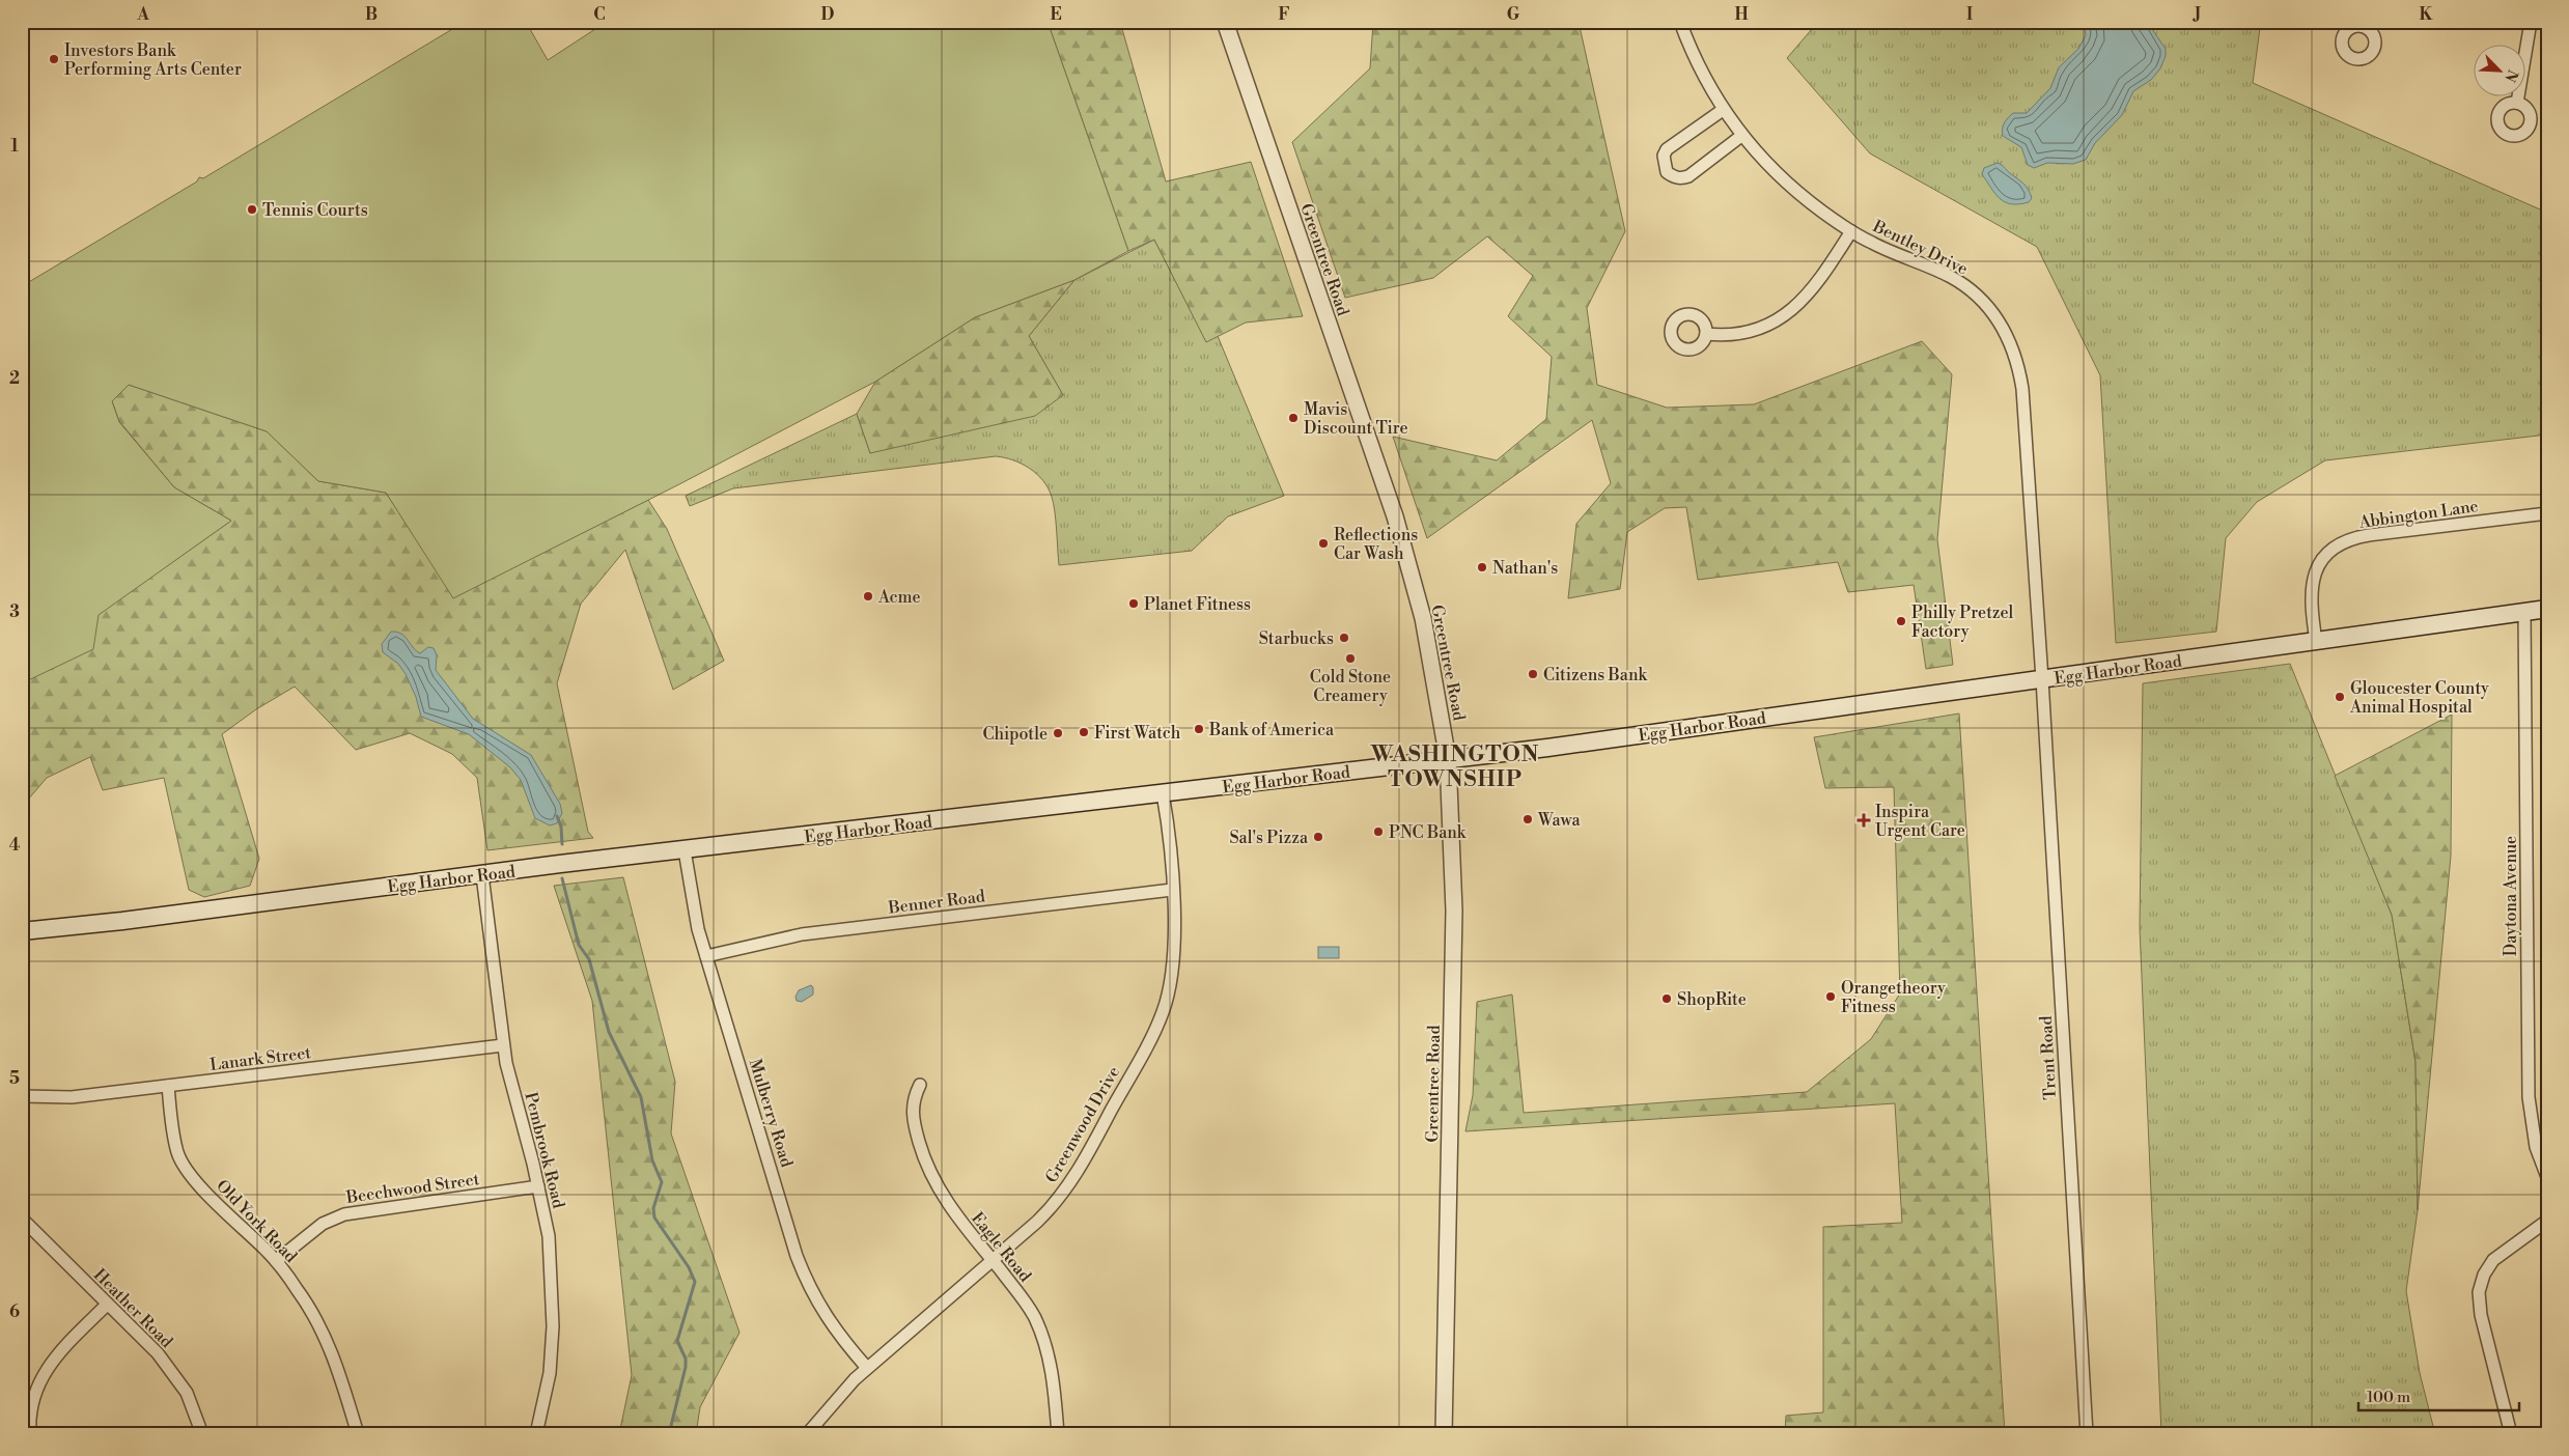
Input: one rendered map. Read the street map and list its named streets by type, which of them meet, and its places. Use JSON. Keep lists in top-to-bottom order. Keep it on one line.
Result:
{"streets":{"main road":["Egg Harbor Road"],"street":["Bentley Drive","Greentree Road","Abbington Lane","Daytona Avenue","Benner Road","Lanark Street","Trent Road","Mulberry Road","Greenwood Drive","Pembrook Road","Beechwood Street","Old York Road","Eagle Road","Heather Road"]},"crossings":[["Bentley Drive","Egg Harbor Road"],["Bentley Drive","Trent Road"],["Greentree Road","Egg Harbor Road"],["Abbington Lane","Egg Harbor Road"],["Egg Harbor Road","Daytona Avenue"],["Egg Harbor Road","Trent Road"],["Egg Harbor Road","Mulberry Road"],["Egg Harbor Road","Greenwood Drive"],["Egg Harbor Road","Pembrook Road"],["Benner Road","Mulberry Road"],["Benner Road","Greenwood Drive"],["Lanark Street","Pembrook Road"],["Lanark Street","Old York Road"],["Mulberry Road","Greenwood Drive"],["Greenwood Drive","Eagle Road"],["Pembrook Road","Beechwood Street"],["Beechwood Street","Old York Road"]],"districts":["WASHINGTON TOWNSHIP"],"places":{"other":["Investors Bank Performing Arts Center","Tennis Courts","Mavis Discount Tire","Reflections Car Wash","Nathan's","Acme","Planet Fitness","Philly Pretzel Factory","Starbucks","Cold Stone Creamery","Citizens Bank","Gloucester County Animal Hospital","Bank of America","First Watch","Chipotle","Wawa","PNC Bank","Sal's Pizza","Orangetheory Fitness","ShopRite"],"health":["Inspira Urgent Care"]},"scale_bar":"100 m","north":"bottom right","grid":{"columns":["A","B","C","D","E","F","G","H","I","J","K"],"rows":["1","2","3","4","5","6"]}}
